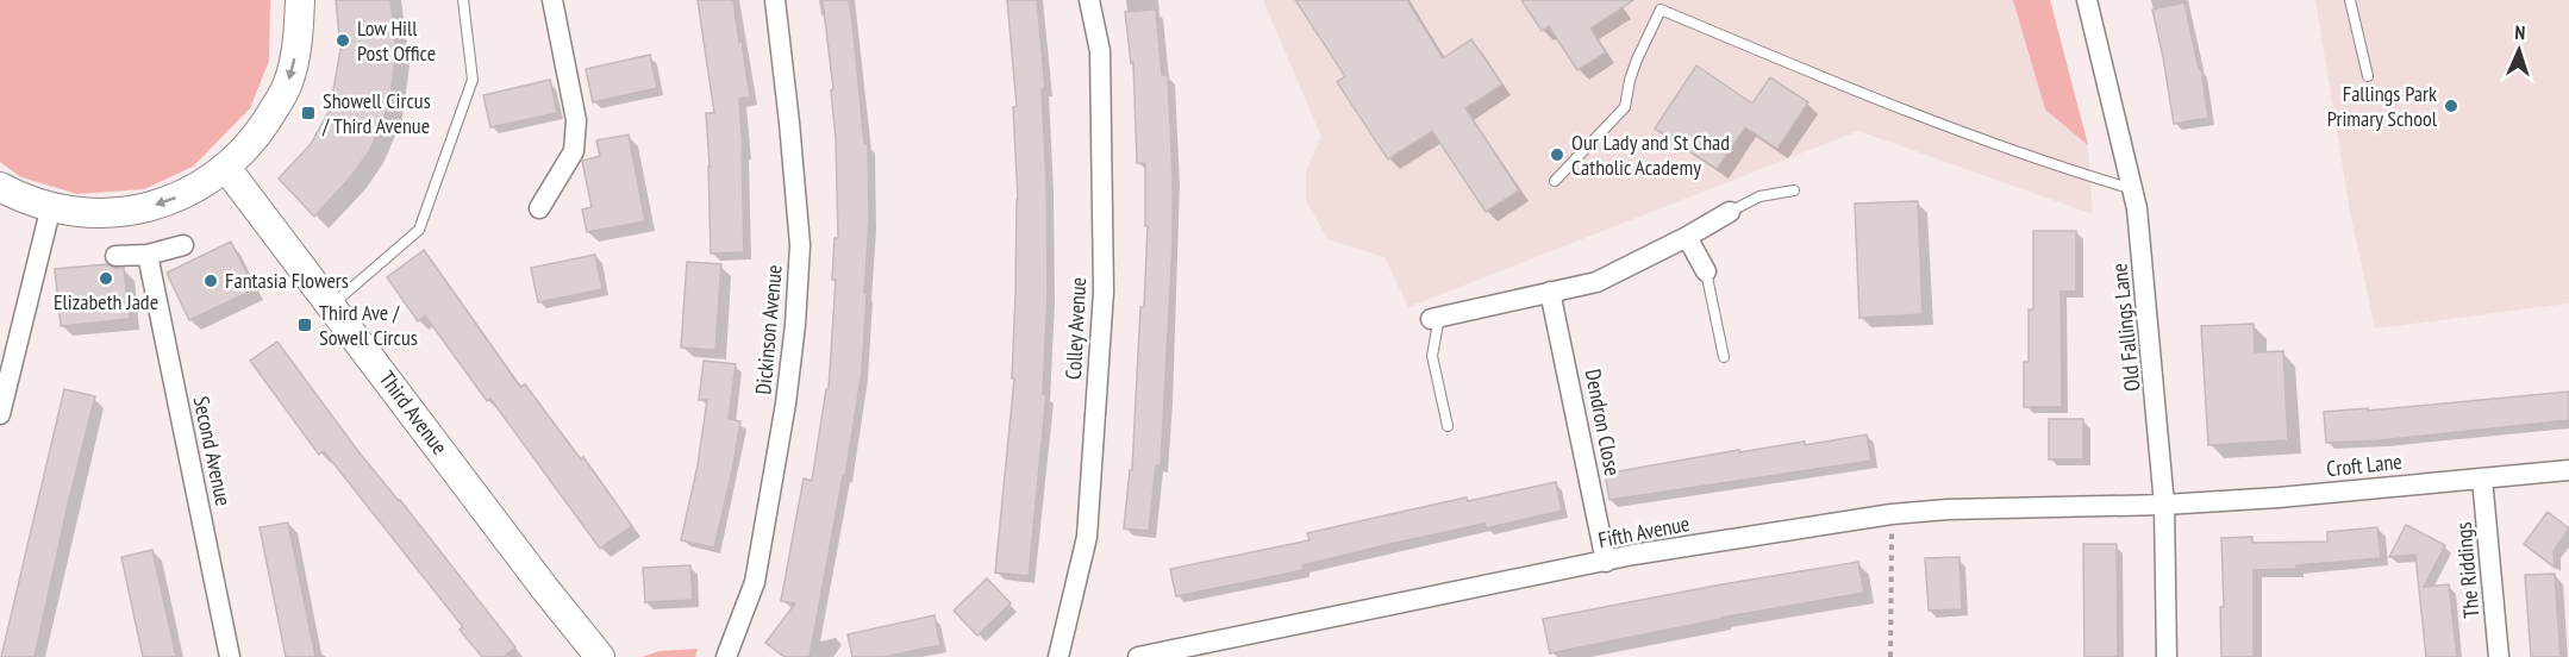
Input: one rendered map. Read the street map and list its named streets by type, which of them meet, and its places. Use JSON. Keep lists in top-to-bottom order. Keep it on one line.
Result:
{"streets":{"street":["Old Fallings Lane","Colley Avenue","Dickinson Avenue","Third Avenue","Dendron Close","Second Avenue","Croft Lane","Fifth Avenue","The Riddings"]},"crossings":[["Old Fallings Lane","Croft Lane"],["Old Fallings Lane","Fifth Avenue"],["Dendron Close","Fifth Avenue"],["Croft Lane","Fifth Avenue"],["Croft Lane","The Riddings"]],"places":{"other":["Low Hill Post Office","Fallings Park Primary School","Our Lady and St Chad Catholic Academy","Elizabeth Jade","Fantasia Flowers"],"transit":["Showell Circus / Third Avenue","Third Ave / Sowell Circus"]},"north":"top"}
